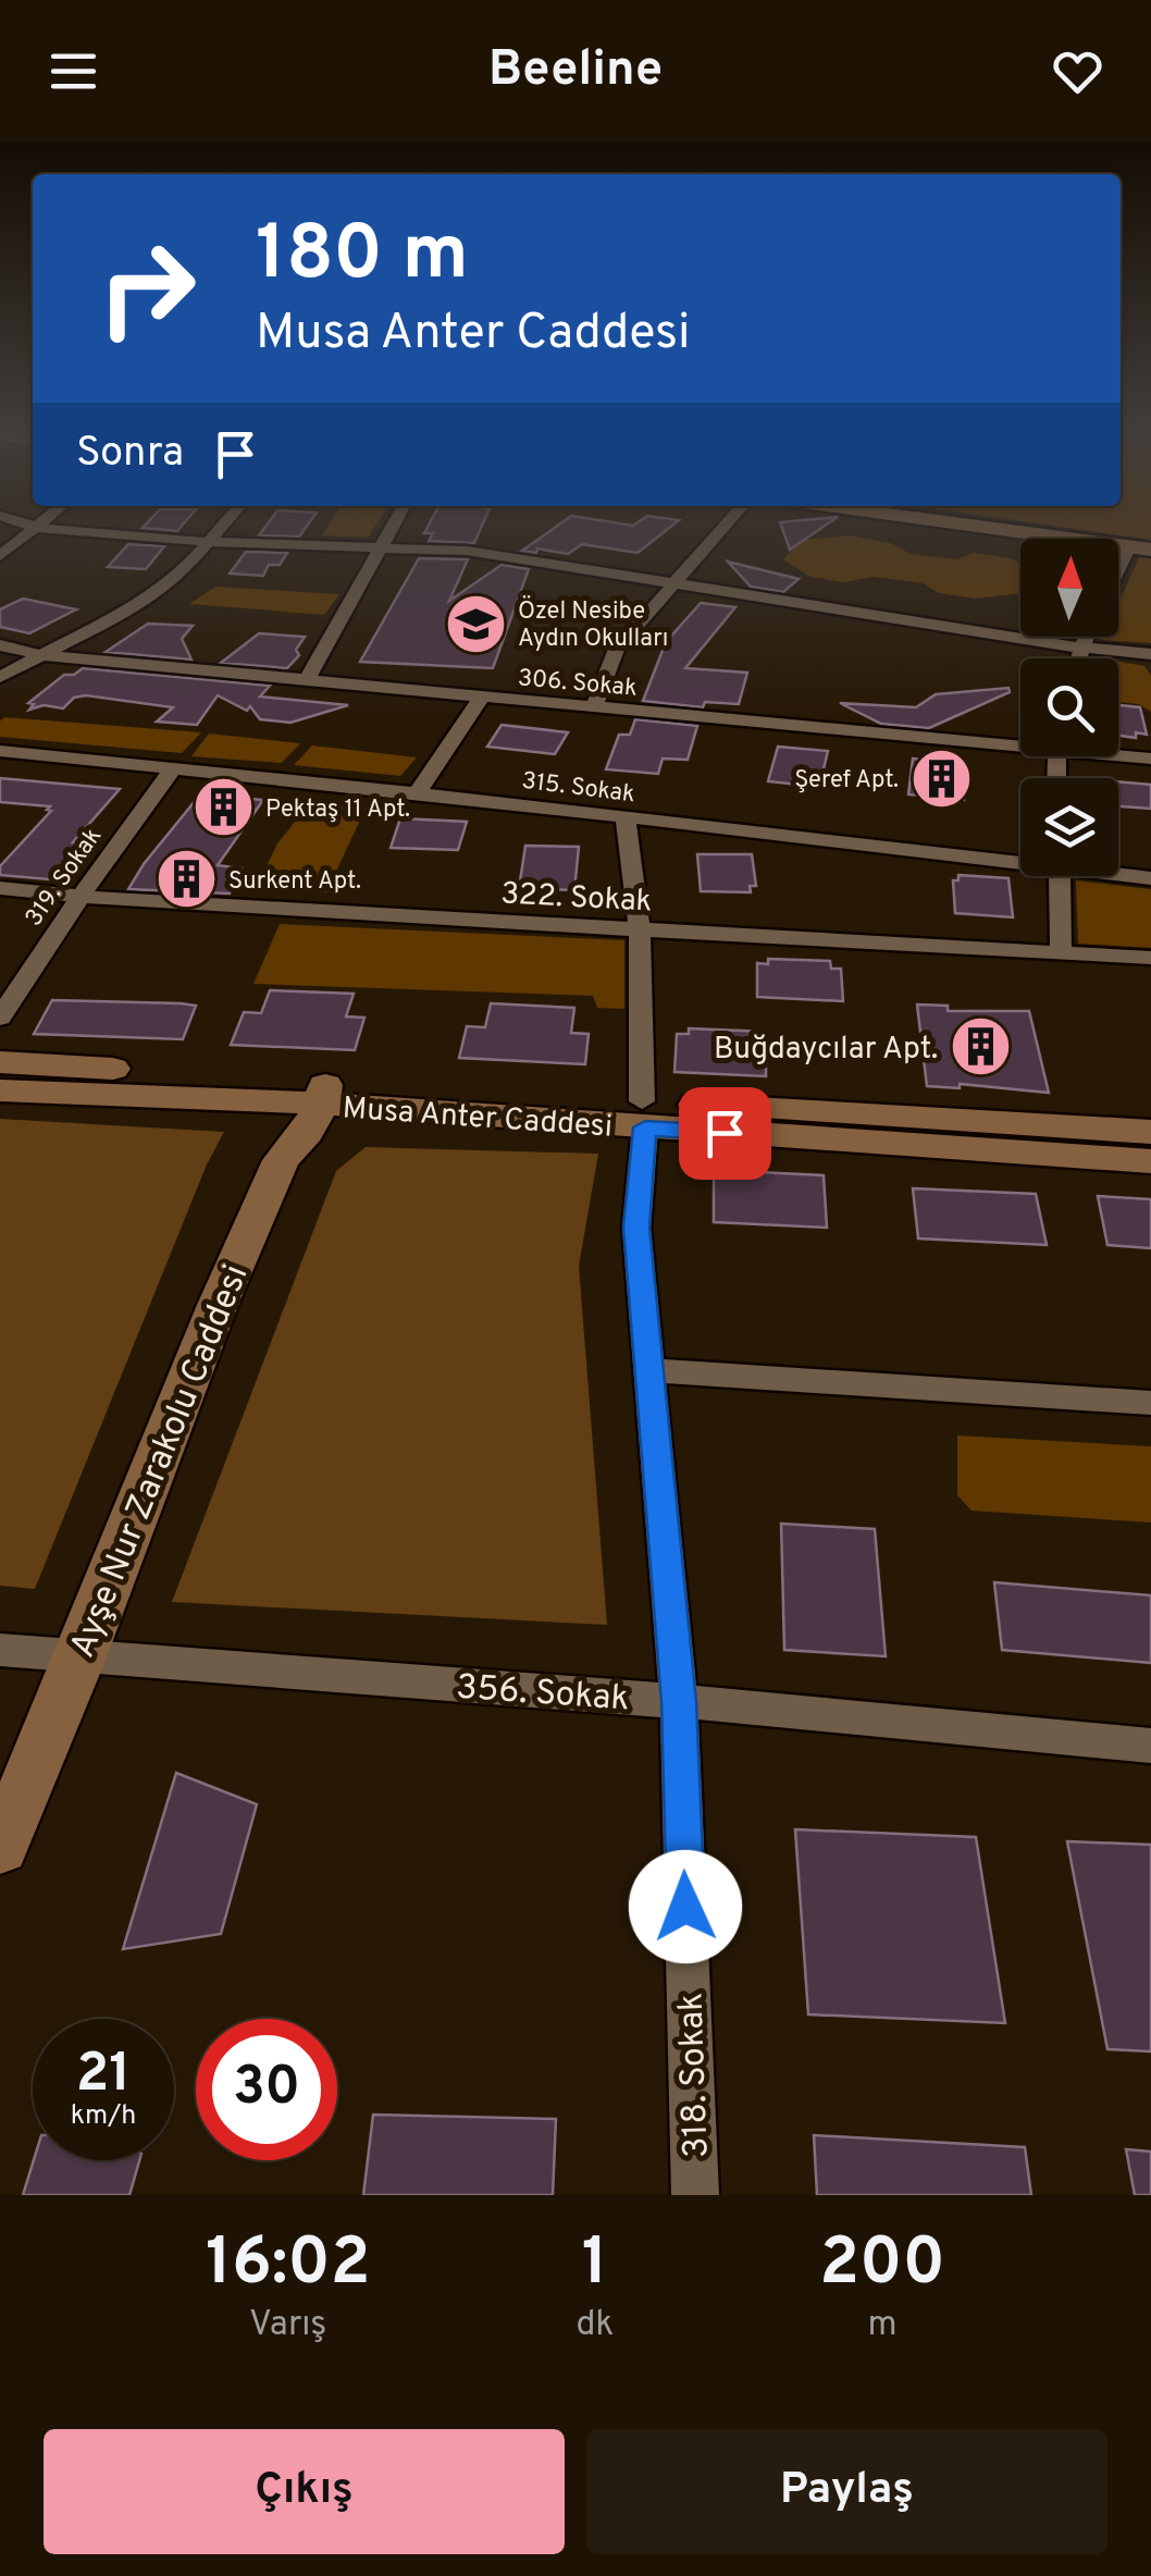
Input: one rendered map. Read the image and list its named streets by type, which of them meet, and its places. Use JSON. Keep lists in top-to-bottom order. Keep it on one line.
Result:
{"streets":{"main road":["Musa Anter Caddesi","Ayşe Nur Zarakolu Caddesi"],"street":["306. Sokak","315. Sokak","319. Sokak","322. Sokak","356. Sokak","318. Sokak"]},"crossings":[["315. Sokak","319. Sokak"],["315. Sokak","318. Sokak"],["319. Sokak","322. Sokak"],["322. Sokak","318. Sokak"],["Musa Anter Caddesi","Ayşe Nur Zarakolu Caddesi"],["Musa Anter Caddesi","318. Sokak"],["Ayşe Nur Zarakolu Caddesi","356. Sokak"],["356. Sokak","318. Sokak"]],"places":{"school or university":["Özel Nesibe Aydın Okulları"],"building":["Şeref Apt.","Pektaş 11 Apt.","Surkent Apt.","Buğdaycılar Apt."]},"north":"top","page":{"header":"Beeline","turn":["180 m","Musa Anter Caddesi"],"then":"Sonra","speed":"21 km/h","limit":"30","eta":["16:02","Varış","1","dk","200","m"],"buttons":["Çıkış","Paylaş"]}}
